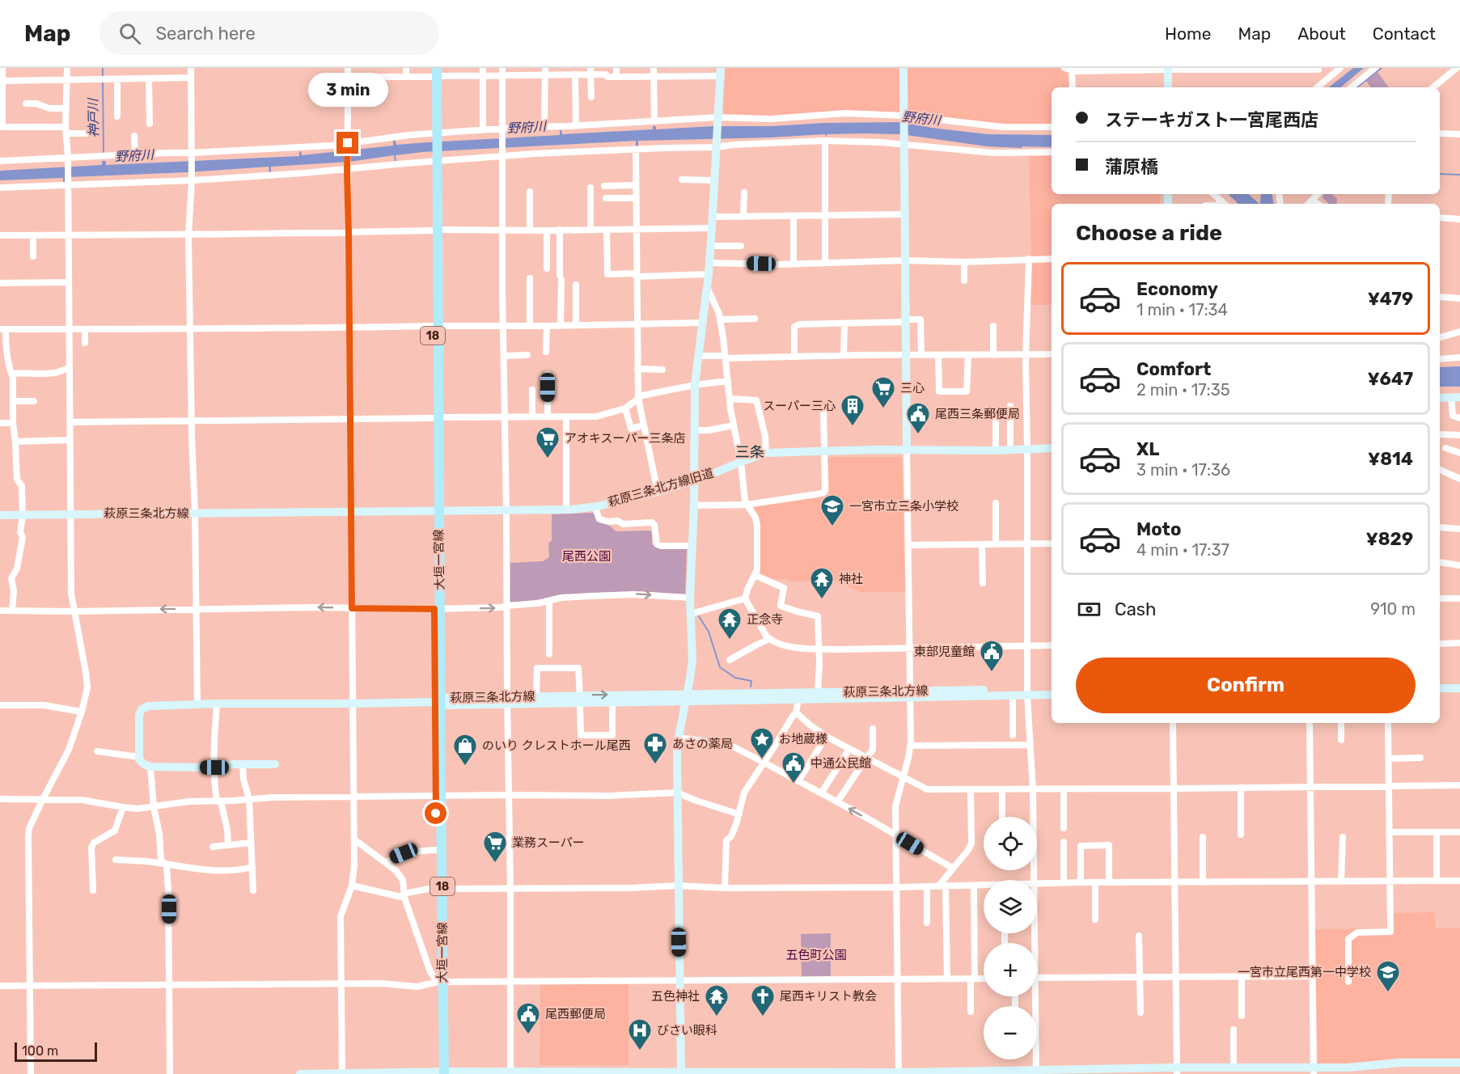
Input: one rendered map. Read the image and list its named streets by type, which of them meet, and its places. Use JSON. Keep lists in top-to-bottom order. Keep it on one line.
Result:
{"streets":{"main road":["18","大垣一宮線"],"street":["萩原三条北方線旧道","萩原三条北方線"]},"crossings":[["18","大垣一宮線"],["萩原三条北方線旧道","萩原三条北方線"],["萩原三条北方線旧道","大垣一宮線"],["萩原三条北方線","大垣一宮線"]],"districts":["三条"],"water":["神戸川","野府川"],"parks":["尾西公園","五色町公園"],"places":{"supermarket":["三心","アオキスーパー三条店","業務スーパー"],"building":["スーパー三心"],"public building":["尾西三条郵便局","東部児童館","中通公民館","尾西郵便局"],"school or university":["一宮市立三条小学校","一宮市立尾西第一中学校"],"temple":["神社","正念寺","五色神社"],"place":["お地蔵様"],"pharmacy":["あさの薬局"],"shop":["のいり クレストホール尾西"],"church":["尾西キリスト教会"],"hospital":["びさい眼科"]},"scale_bar":"100 m","page":{"header":"Map","search":"Search here","nav":["Home","Map","About","Contact"],"bubble":"3 min","banner":["ステーキガスト一宮尾西店","蒲原橋"],"heading":"Choose a ride","list":[{"name":"Economy","note":"1 min · 17:34","value":"¥479"},{"name":"Comfort","note":"2 min · 17:35","value":"¥647"},{"name":"XL","note":"3 min · 17:36","value":"¥814"},{"name":"Moto","note":"4 min · 17:37","value":"¥829"}],"pay":["Cash","910 m"],"buttons":"Confirm","map_buttons":["+","−"],"scale":"100 m"}}
